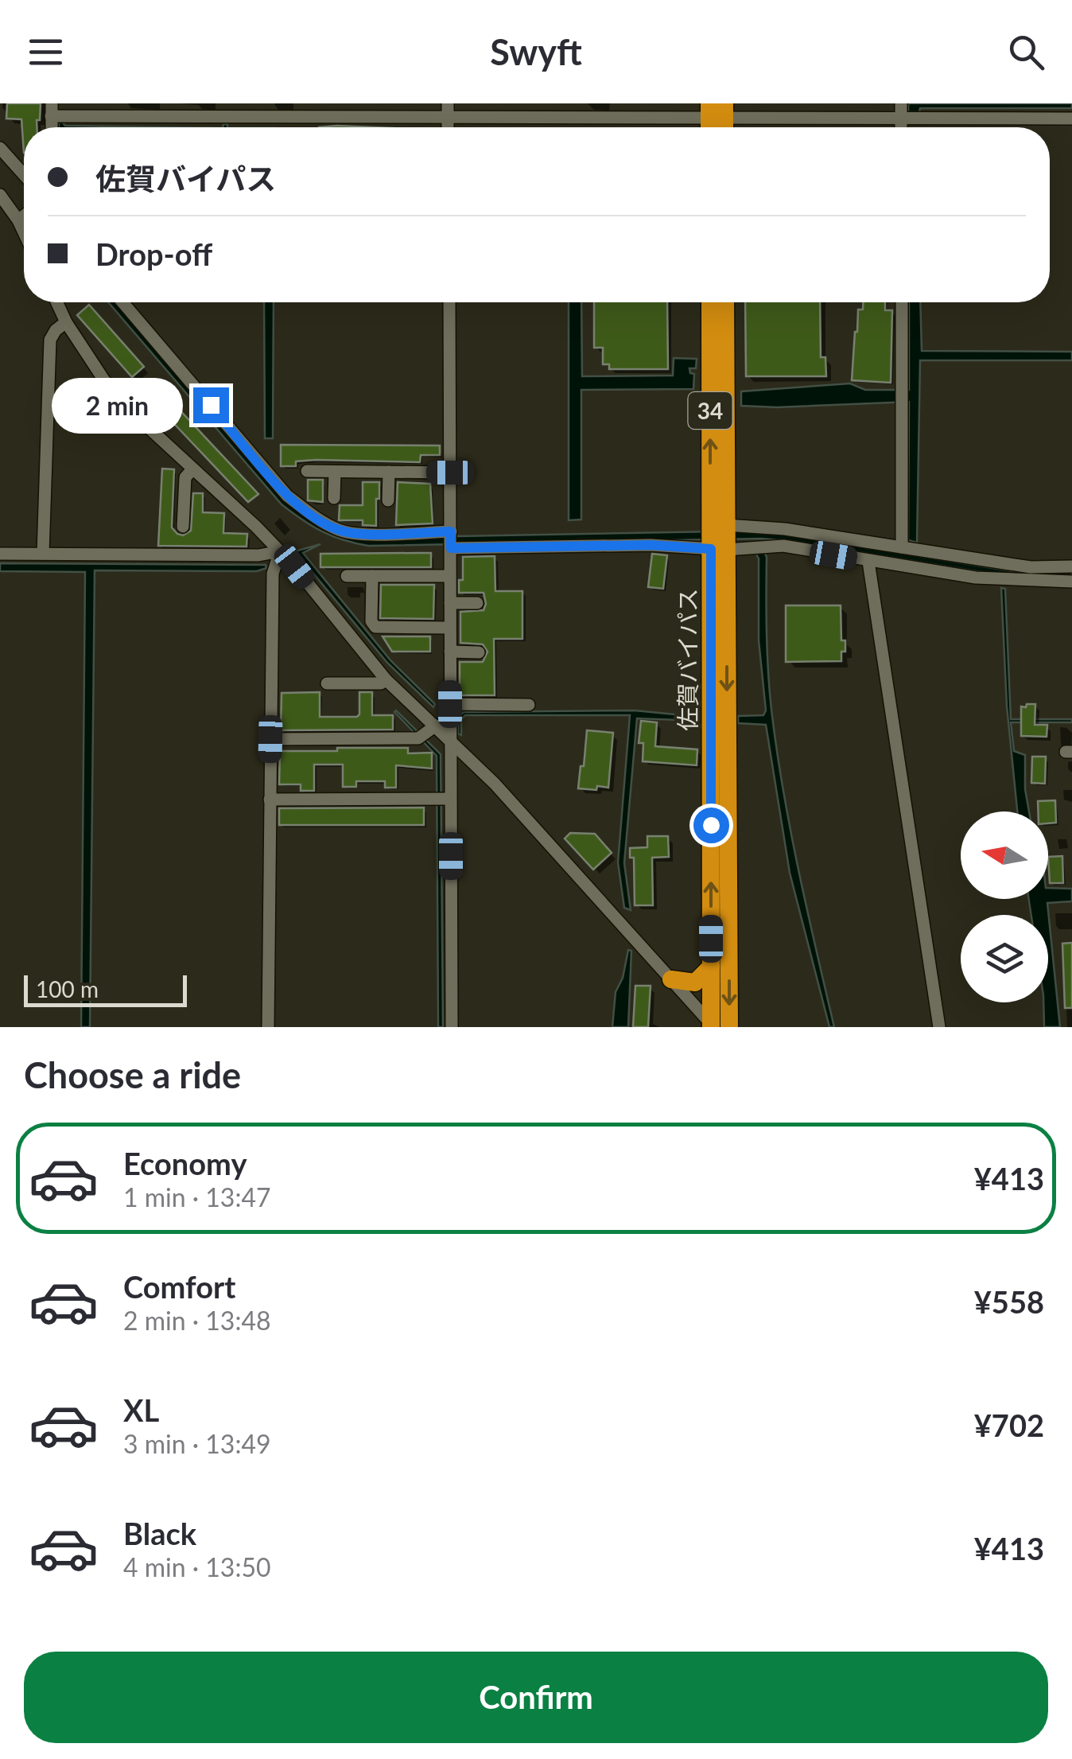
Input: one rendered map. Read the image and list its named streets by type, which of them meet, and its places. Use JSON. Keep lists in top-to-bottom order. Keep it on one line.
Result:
{"streets":{"highway":["34","佐賀バイパス"]},"scale_bar":"100 m","north":"left","page":{"header":"Swyft","banner":["佐賀バイパス","Drop-off"],"bubble":"2 min","scale":"100 m","heading":"Choose a ride","list":[{"name":"Economy","note":"1 min · 13:47","value":"¥413"},{"name":"Comfort","note":"2 min · 13:48","value":"¥558"},{"name":"XL","note":"3 min · 13:49","value":"¥702"},{"name":"Black","note":"4 min · 13:50","value":"¥413"}],"buttons":"Confirm"}}
